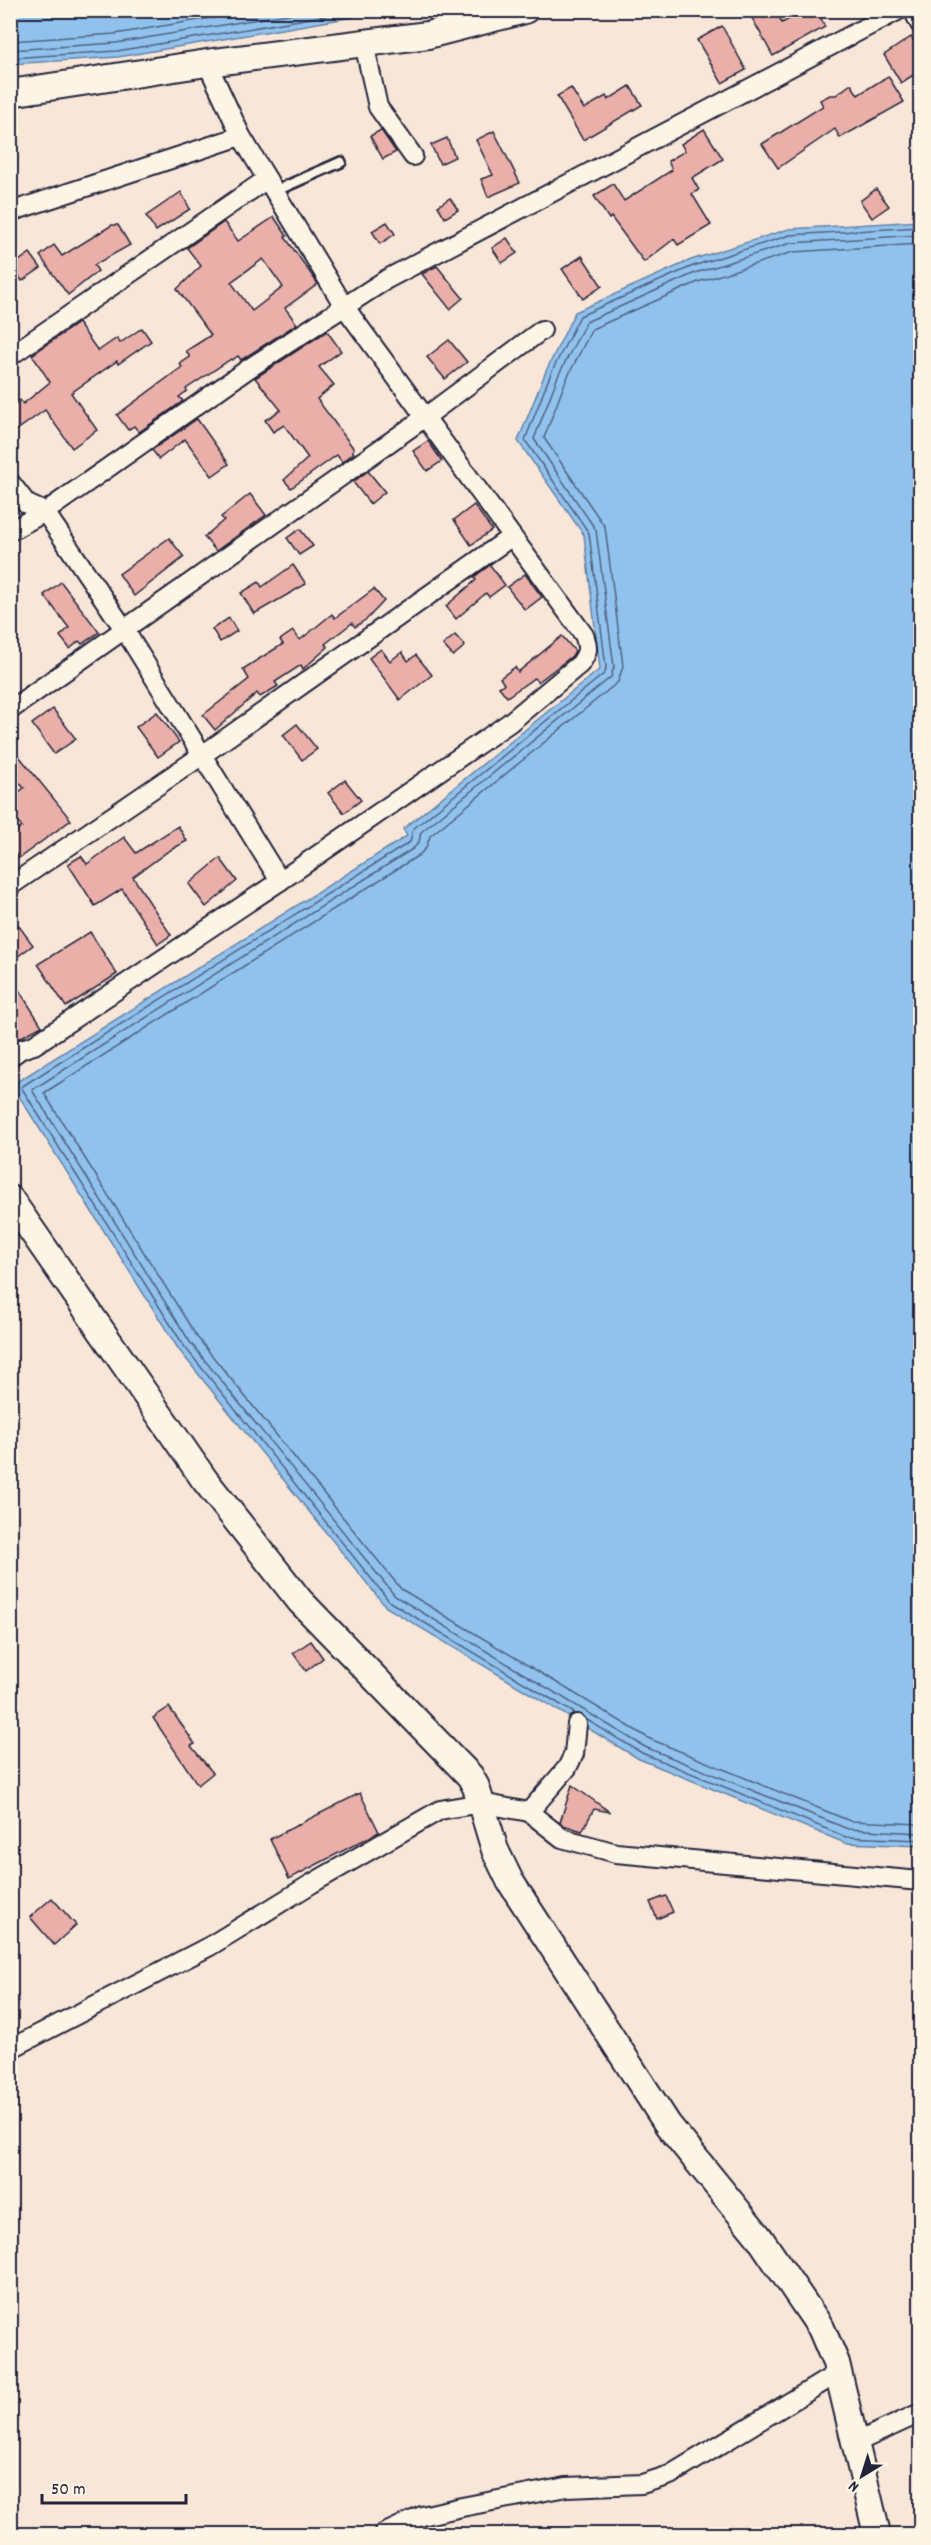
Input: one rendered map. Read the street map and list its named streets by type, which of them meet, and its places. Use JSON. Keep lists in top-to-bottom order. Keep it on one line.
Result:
{"scale_bar":"50 m","north":"bottom left"}
